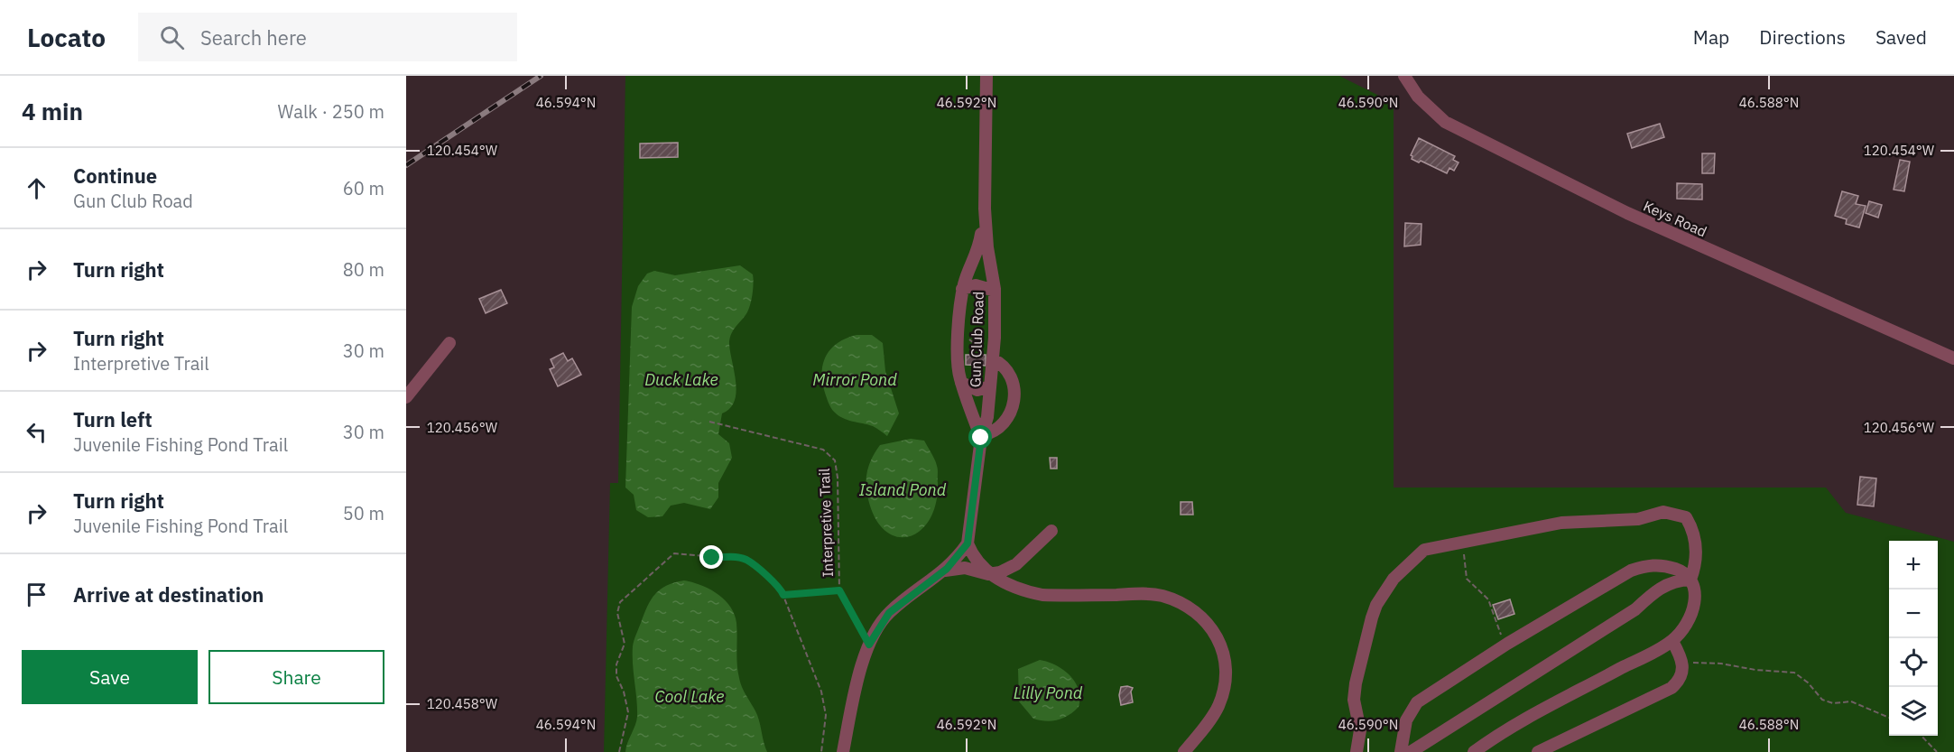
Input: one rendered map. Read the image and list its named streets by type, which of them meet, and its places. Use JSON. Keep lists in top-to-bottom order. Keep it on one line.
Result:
{"streets":{"street":["Keys Road","Gun Club Road"],"path":["Interpretive Trail"]},"water":["Duck Lake","Mirror Pond","Island Pond","Lilly Pond","Cool Lake"],"page":{"header":"Locato","search":"Search here","nav":["Map","Directions","Saved"],"heading":["4 min","Walk · 250 m"],"list":[["Continue","Gun Club Road","60 m"],["Turn right","80 m"],["Turn right","Interpretive Trail","30 m"],["Turn left","Juvenile Fishing Pond Trail","30 m"],["Turn right","Juvenile Fishing Pond Trail","50 m"],"Arrive at destination"],"map_buttons":["+","−"],"buttons":["Save","Share"]},"coordinates":["46.594°N","46.592°N","46.590°N","46.588°N","120.454°W","120.456°W","120.458°W"]}
